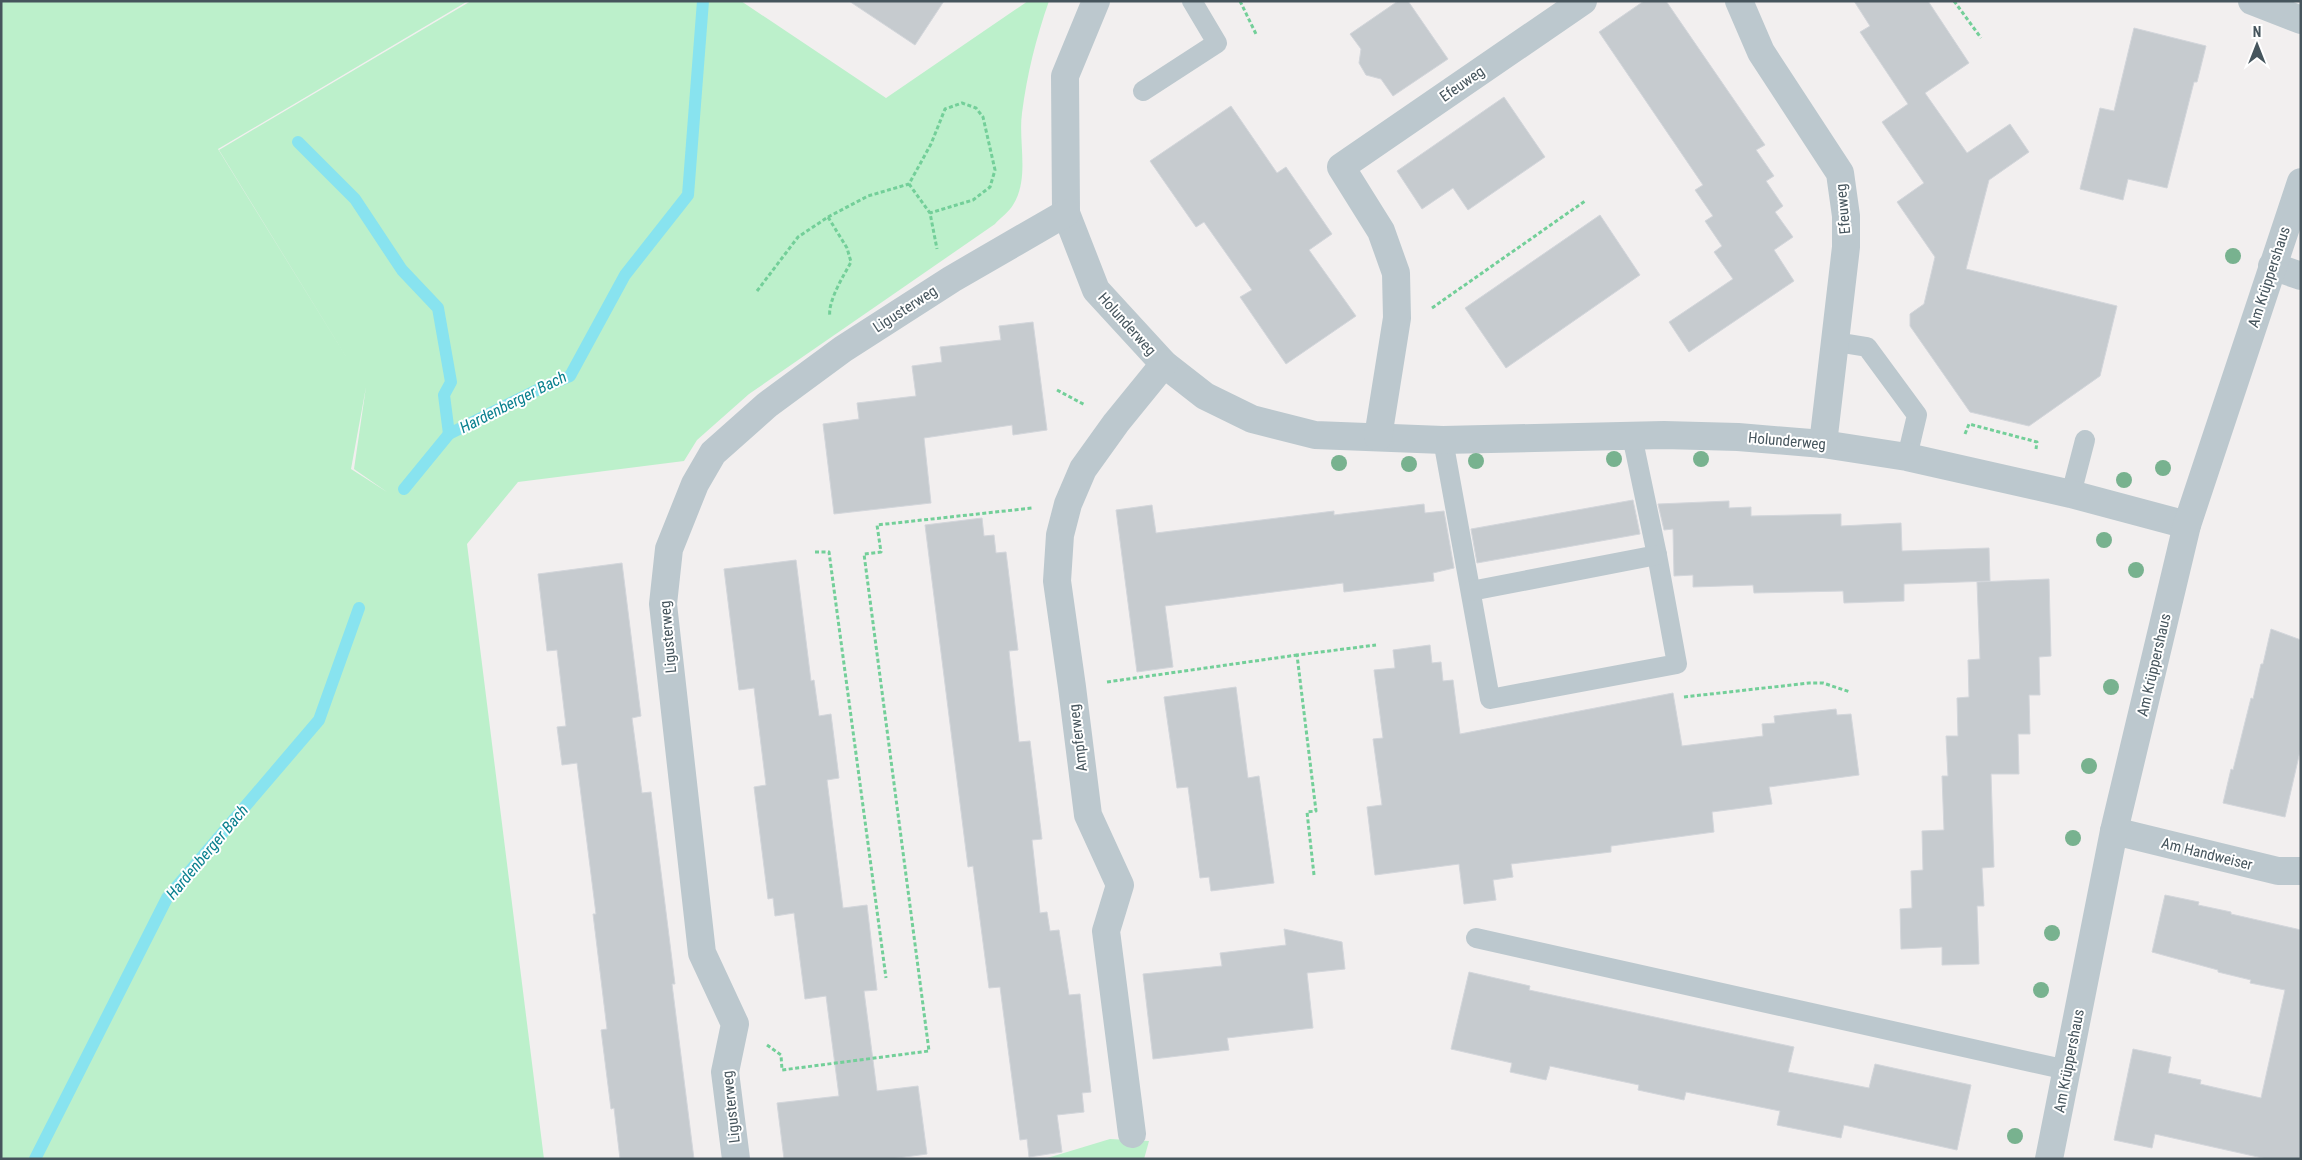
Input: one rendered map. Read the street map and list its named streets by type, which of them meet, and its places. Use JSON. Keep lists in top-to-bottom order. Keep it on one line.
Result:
{"streets":{"street":["Efeuweg","Am Krüppershaus","Ligusterweg","Holunderweg","Ampferweg","Am Handweiser"]},"crossings":[["Efeuweg","Holunderweg"],["Am Krüppershaus","Holunderweg"],["Am Krüppershaus","Am Handweiser"],["Ligusterweg","Holunderweg"],["Holunderweg","Ampferweg"]],"water":["Hardenberger Bach"],"north":"top"}
